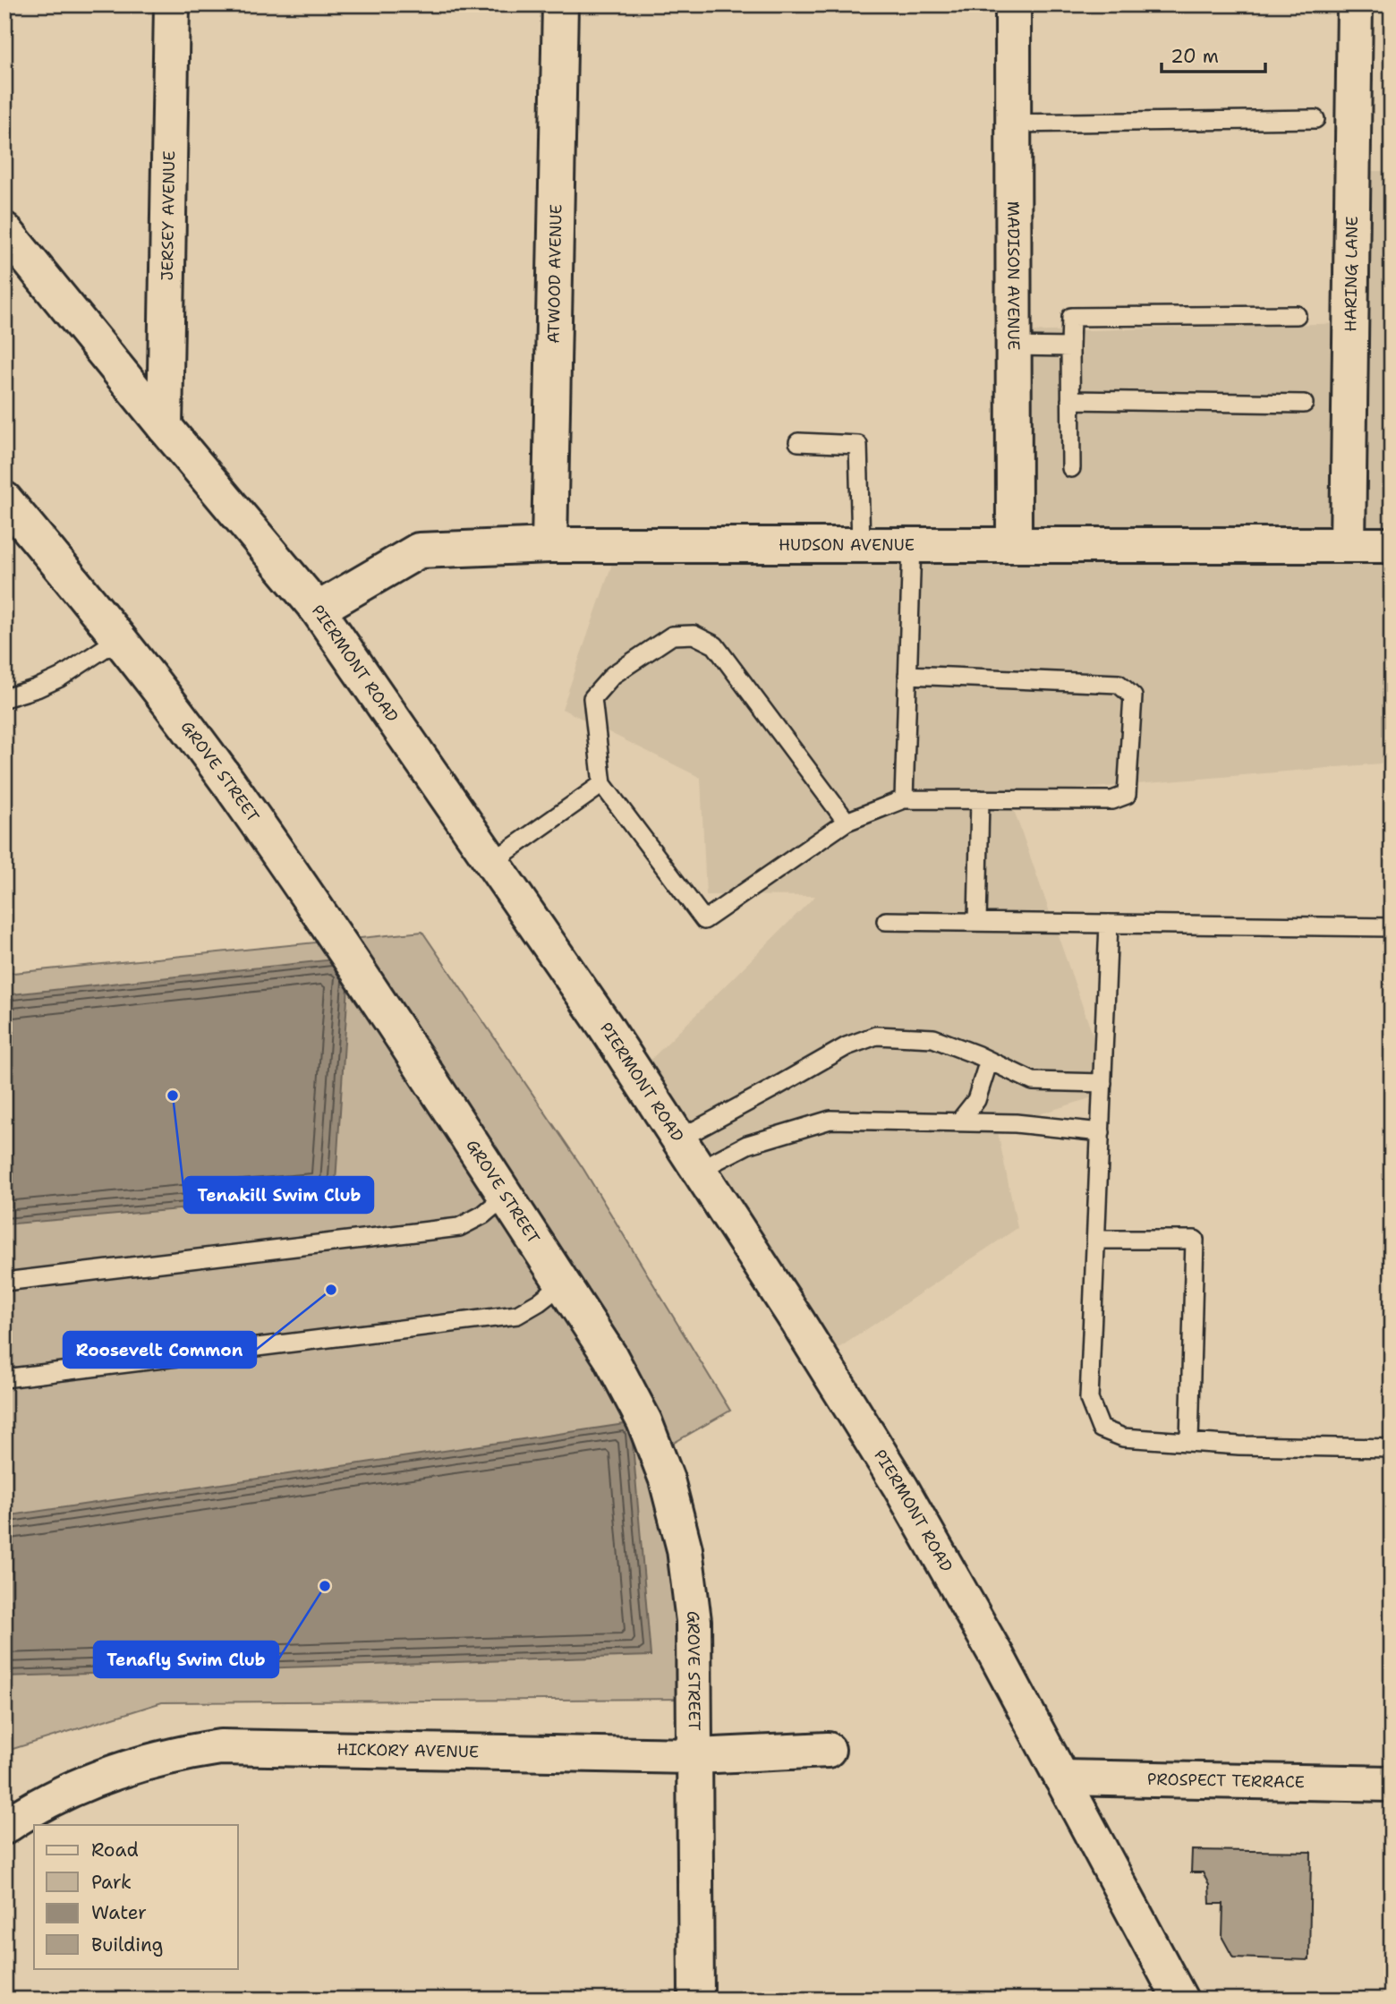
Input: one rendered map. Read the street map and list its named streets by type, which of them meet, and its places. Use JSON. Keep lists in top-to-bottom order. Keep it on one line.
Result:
{"streets":{"street":["JERSEY AVENUE","ATWOOD AVENUE","MADISON AVENUE","HARING LANE","HUDSON AVENUE","PIERMONT ROAD","GROVE STREET","HICKORY AVENUE","PROSPECT TERRACE"]},"crossings":[["JERSEY AVENUE","PIERMONT ROAD"],["ATWOOD AVENUE","HUDSON AVENUE"],["MADISON AVENUE","HUDSON AVENUE"],["HARING LANE","HUDSON AVENUE"],["HUDSON AVENUE","PIERMONT ROAD"],["PIERMONT ROAD","PROSPECT TERRACE"],["GROVE STREET","HICKORY AVENUE"]],"places":["Tenakill Swim Club","Roosevelt Common","Tenafly Swim Club"],"legend":["Road","Park","Water","Building"],"scale_bar":"20 m"}
